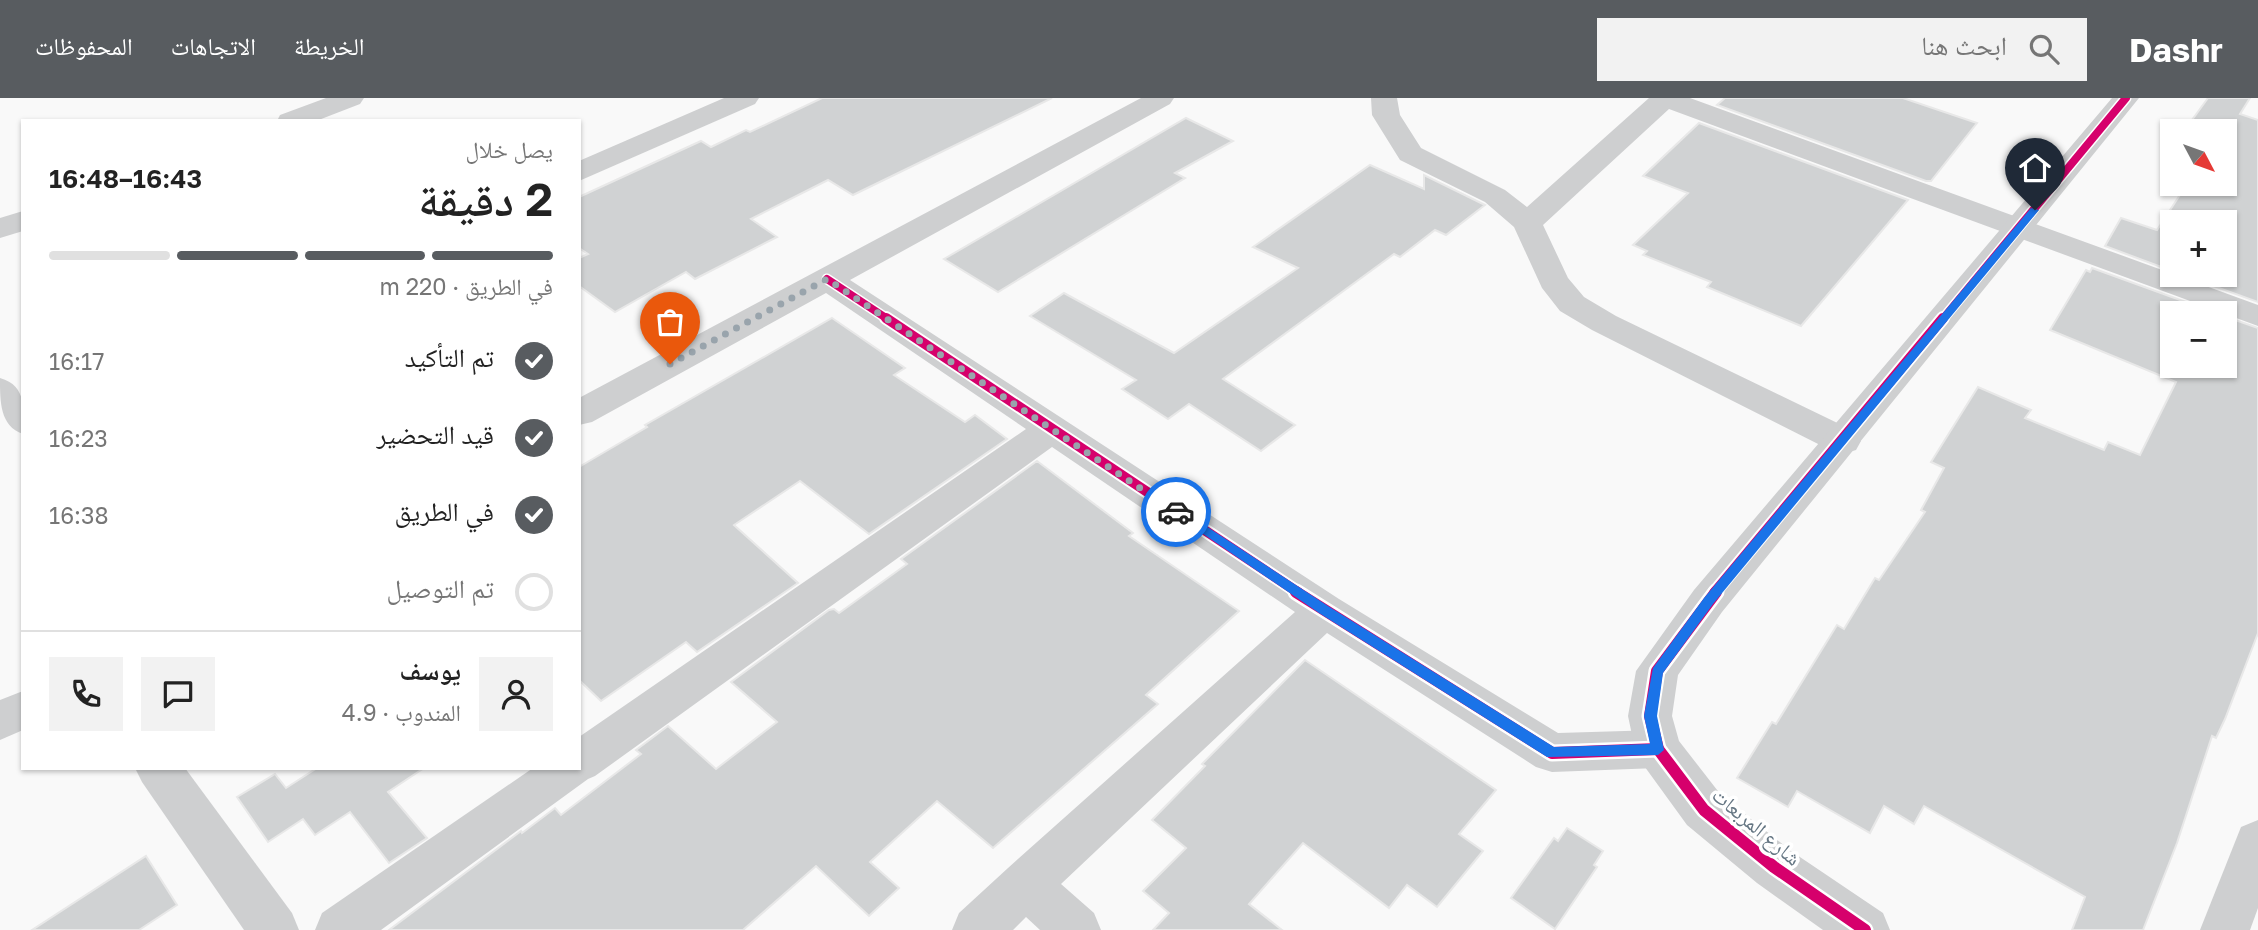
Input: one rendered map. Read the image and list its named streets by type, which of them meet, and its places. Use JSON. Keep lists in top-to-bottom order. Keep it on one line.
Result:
{"streets":{"street":["شارع المربعات"]},"north":"bottom right","page":{"header":"Dashr","search":"ابحث هنا","nav":["الخريطة","الاتجاهات","المحفوظات"],"map_buttons":["+","−"],"heading":["2 دقيقة","يصل خلال","16:43–16:48"],"panel":["يوسف","المندوب · 4.9"],"bar":"في الطريق · 220 m","list":[["تم التأكيد","16:17"],["قيد التحضير","16:23"],["في الطريق","16:38"],"تم التوصيل"]}}
